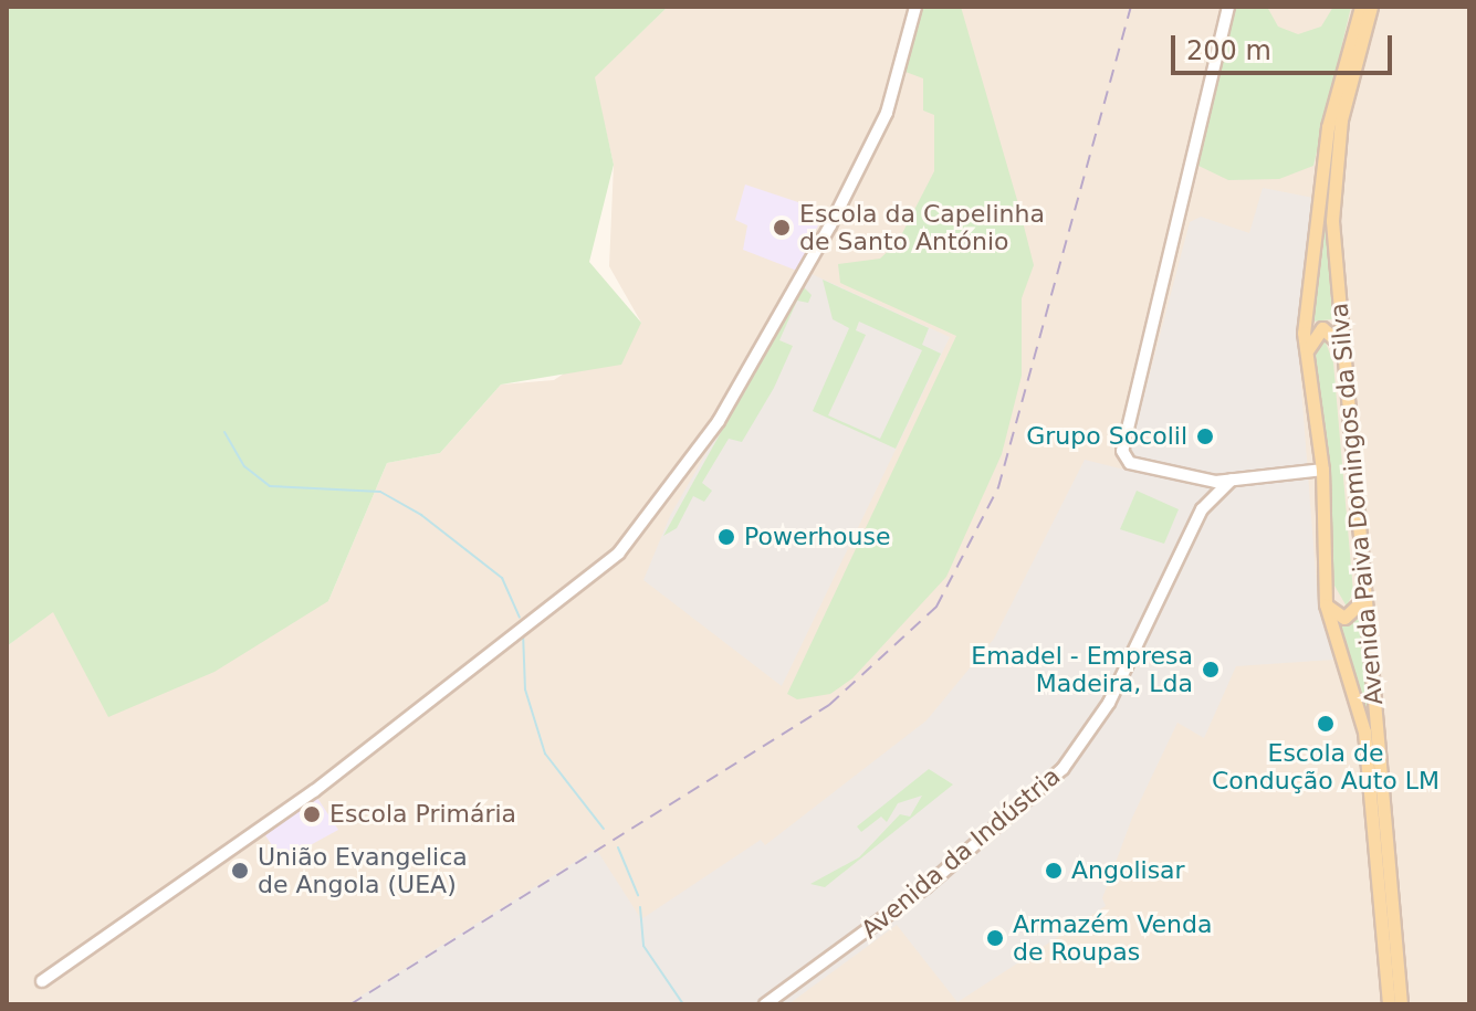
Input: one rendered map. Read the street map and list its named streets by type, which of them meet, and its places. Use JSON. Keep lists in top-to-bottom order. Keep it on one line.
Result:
{"streets":{"main road":["Avenida Paiva Domingos da Silva"],"street":["Avenida da Indústria"]},"places":["Escola da Capelinha de Santo António","Grupo Socolil","Powerhouse","Emadel - Empresa Madeira, Lda","Escola de Condução Auto LM","Escola Primária","União Evangelica de Angola (UEA)","Angolisar","Armazém Venda de Roupas"],"scale_bar":"200 m"}
